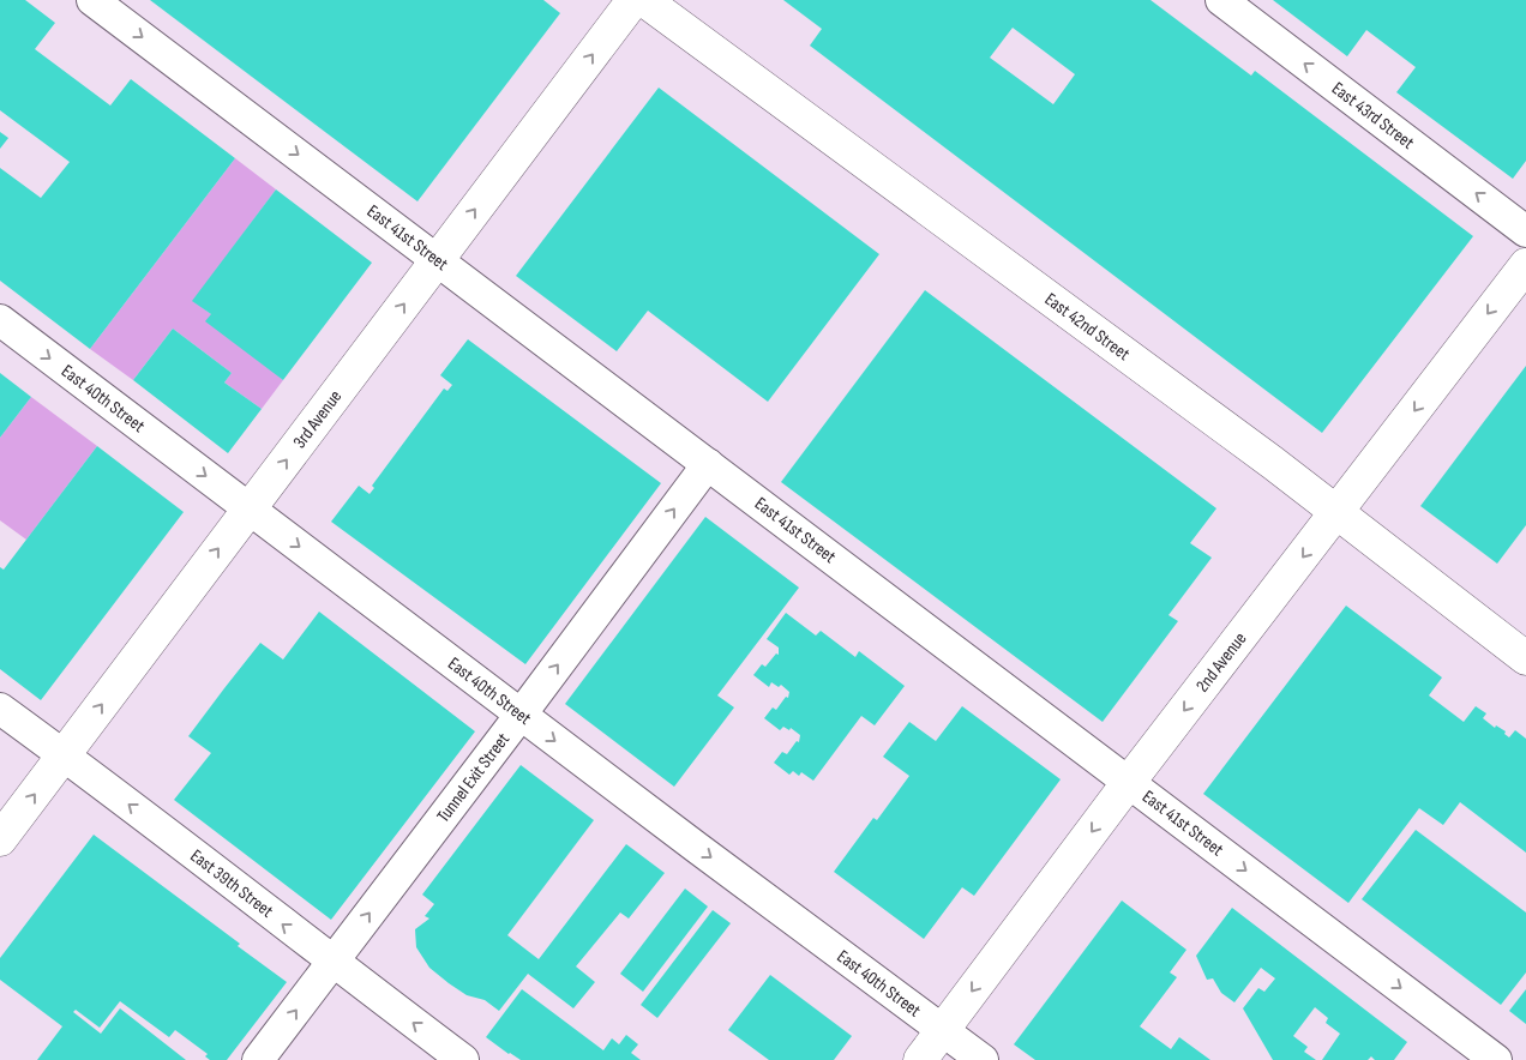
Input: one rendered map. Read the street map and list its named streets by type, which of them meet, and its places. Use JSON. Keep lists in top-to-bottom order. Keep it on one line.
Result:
{"streets":{"main road":["East 42nd Street","3rd Avenue","2nd Avenue"],"street":["East 43rd Street","East 41st Street","East 40th Street","Tunnel Exit Street","East 39th Street"]},"crossings":[["East 41st Street","3rd Avenue"],["East 41st Street","2nd Avenue"],["East 41st Street","Tunnel Exit Street"],["East 42nd Street","2nd Avenue"],["East 40th Street","3rd Avenue"],["East 40th Street","2nd Avenue"],["East 40th Street","Tunnel Exit Street"],["3rd Avenue","East 39th Street"],["Tunnel Exit Street","East 39th Street"]],"one_way":["East 43rd Street","East 41st Street","East 40th Street","3rd Avenue","2nd Avenue","Tunnel Exit Street","East 39th Street"]}
